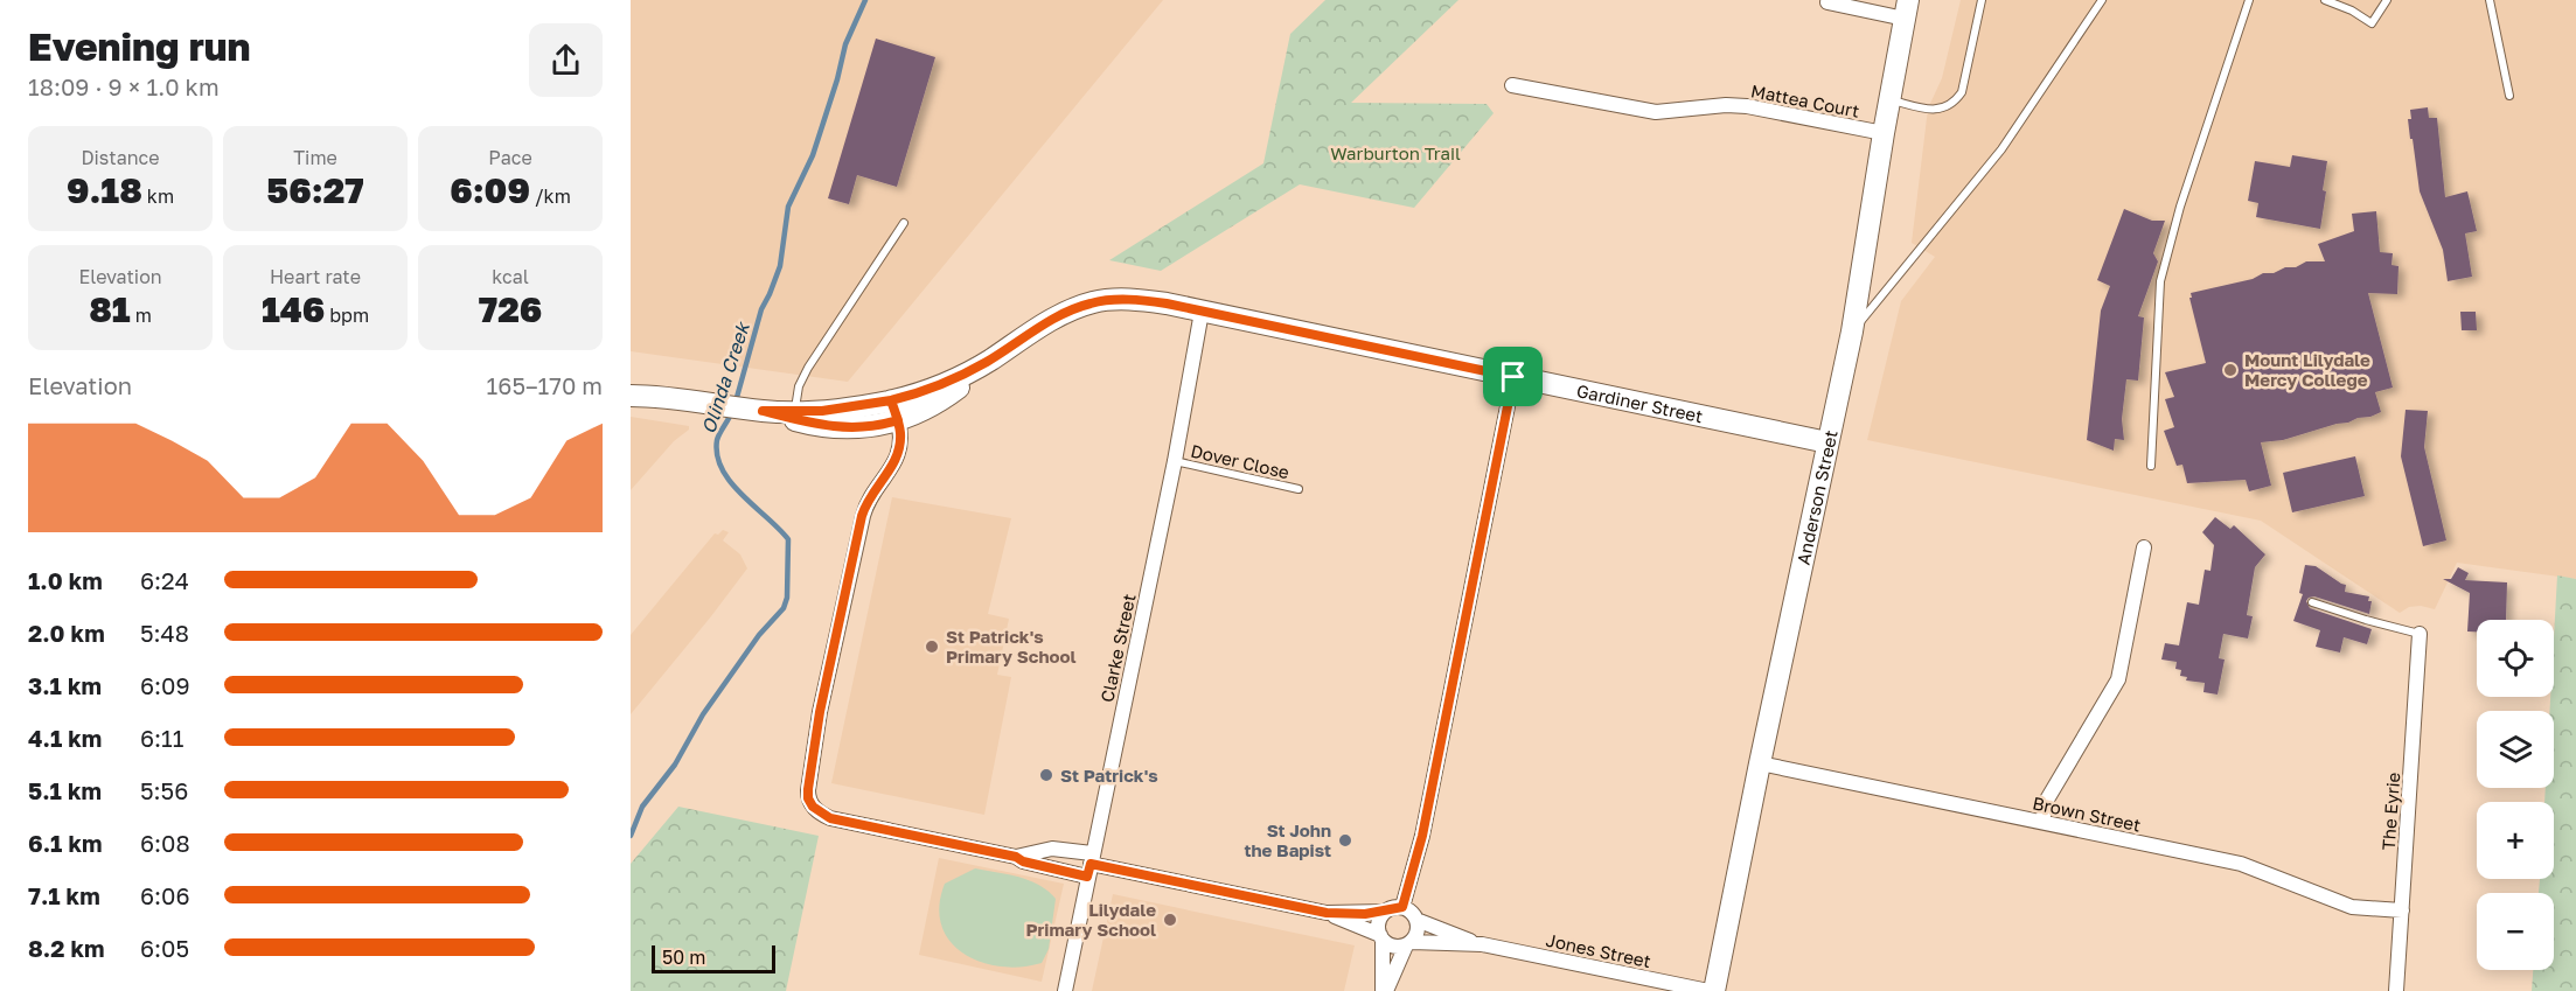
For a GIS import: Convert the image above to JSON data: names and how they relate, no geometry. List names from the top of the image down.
{
  "streets": {
    "main road": ["Gardiner Street", "Anderson Street"],
    "street": [
      "Mattea Court",
      "Clarke Street",
      "The Eyrie",
      "Brown Street",
      "Jones Street"
    ],
    "lane": ["Dover Close"]
  },
  "crossings": [
    ["Mattea Court", "Anderson Street"],
    ["Gardiner Street", "Anderson Street"],
    ["Gardiner Street", "Clarke Street"],
    ["Dover Close", "Clarke Street"],
    ["Anderson Street", "Brown Street"],
    ["The Eyrie", "Brown Street"]
  ],
  "water": ["Olinda Creek"],
  "parks": ["Warburton Trail"],
  "places": [
    "Mount Lilydale Mercy College",
    "St Patrick's Primary School",
    "St Patrick's",
    "St John the Bapist",
    "Lilydale Primary School"
  ],
  "scale_bar": "50 m",
  "page": {
    "heading": ["Evening run", "18:09 · 9 × 1.0 km"],
    "stats": [
      ["Distance", "9.18 km"],
      ["Time", "56:27"],
      ["Pace", "6:09 /km"],
      ["Elevation", "81 m"],
      ["Heart rate", "146 bpm"],
      ["kcal", "726"]
    ],
    "chart": ["Elevation", "165–170 m"],
    "list": [
      {
        "name": "1.0 km",
        "note": "6:24"
      },
      {
        "name": "2.0 km",
        "note": "5:48"
      },
      {
        "name": "3.1 km",
        "note": "6:09"
      },
      {
        "name": "4.1 km",
        "note": "6:11"
      },
      {
        "name": "5.1 km",
        "note": "5:56"
      },
      {
        "name": "6.1 km",
        "note": "6:08"
      },
      {
        "name": "7.1 km",
        "note": "6:06"
      },
      {
        "name": "8.2 km",
        "note": "6:05"
      }
    ],
    "map_buttons": ["+", "−"],
    "scale": "50 m"
  }
}
